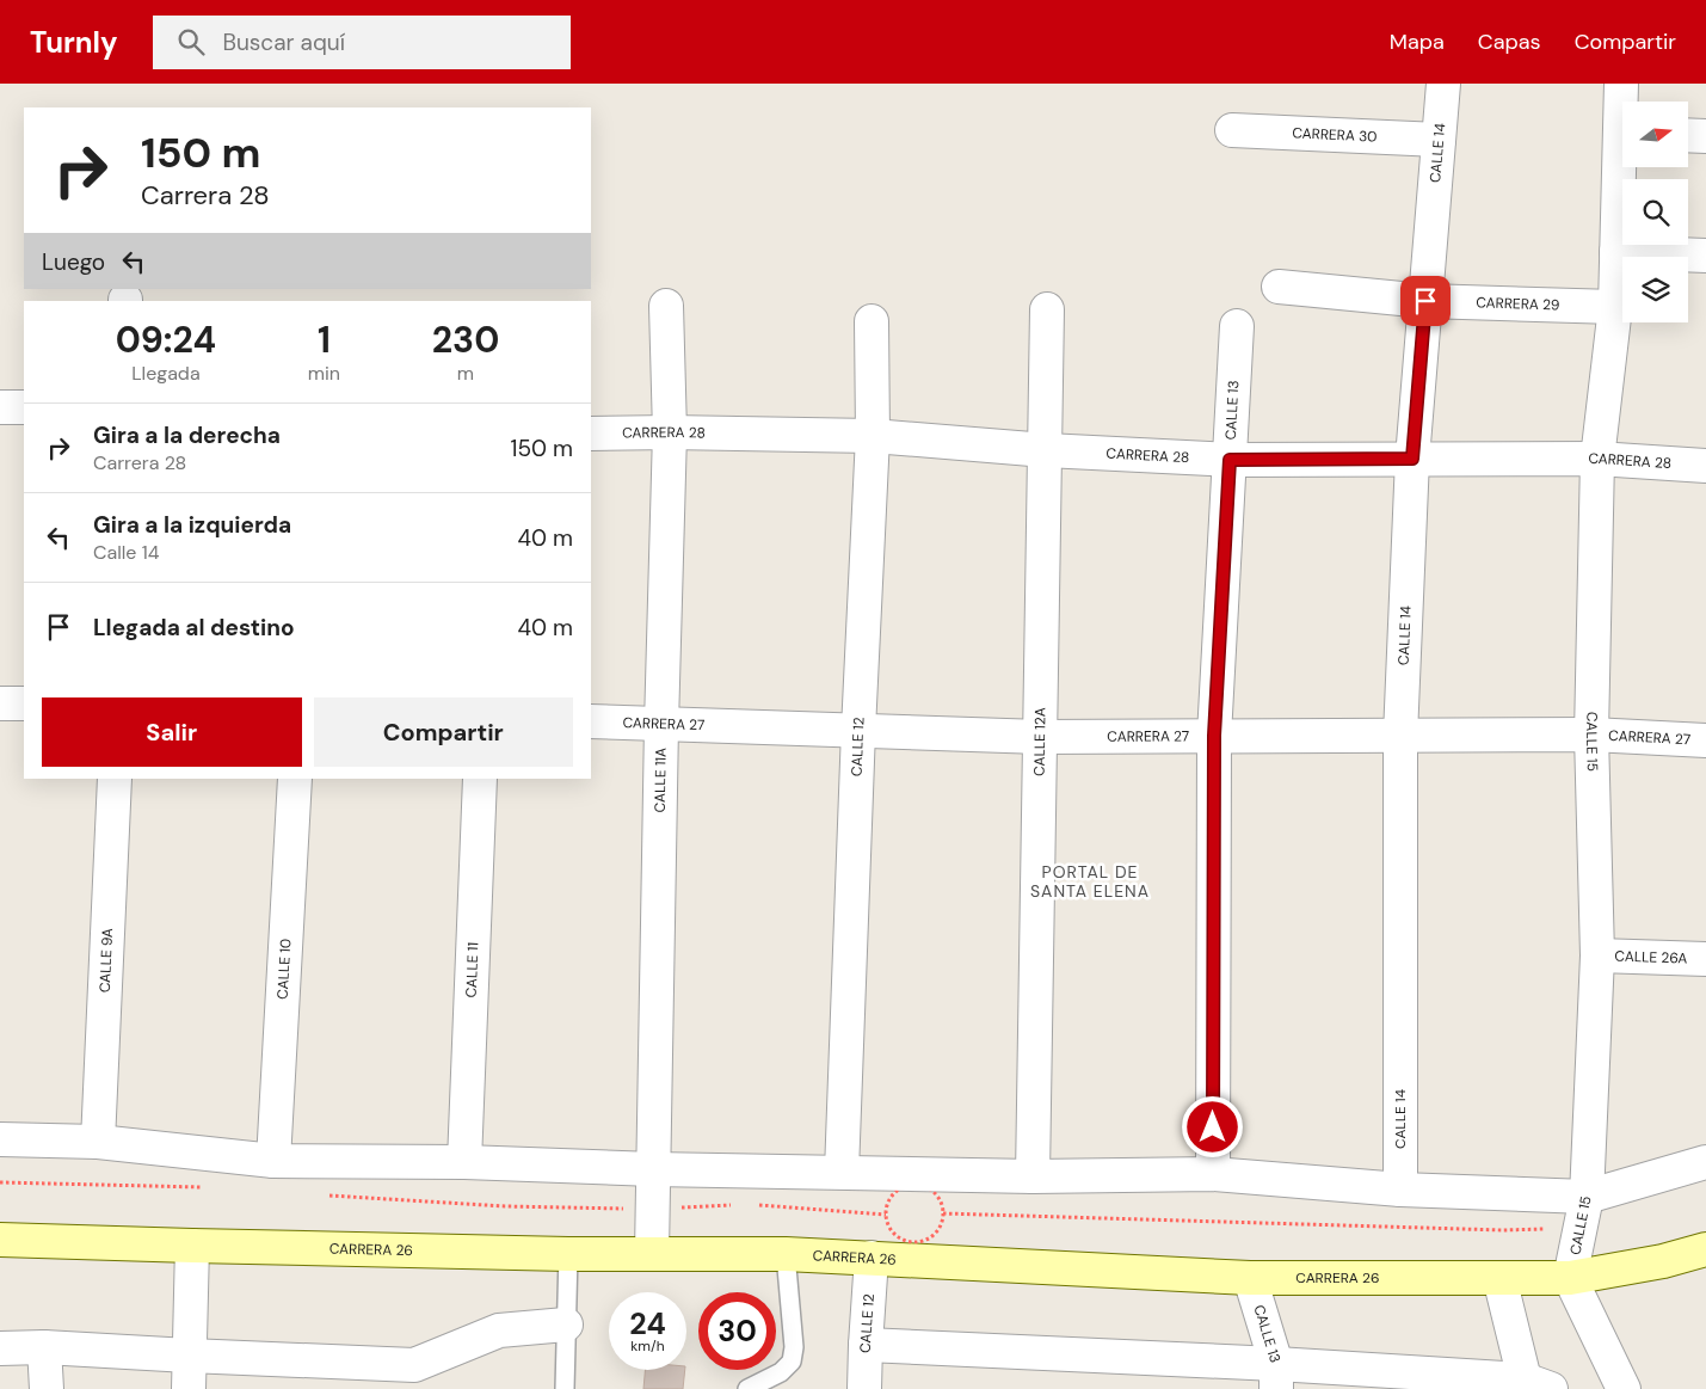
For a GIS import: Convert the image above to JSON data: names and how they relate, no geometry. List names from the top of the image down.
{
  "streets": {
    "main road": ["CARRERA 26"],
    "street": [
      "CARRERA 30",
      "CALLE 14",
      "CARRERA 29",
      "CALLE 13",
      "CARRERA 28",
      "CARRERA 27",
      "CALLE 12A",
      "CALLE 15",
      "CALLE 12",
      "CALLE 11A",
      "CALLE 26A",
      "CALLE 9A",
      "CALLE 10",
      "CALLE 11"
    ]
  },
  "crossings": [
    ["CARRERA 30", "CALLE 14"],
    ["CALLE 14", "CARRERA 29"],
    ["CALLE 14", "CARRERA 28"],
    ["CALLE 14", "CARRERA 27"],
    ["CARRERA 29", "CALLE 15"],
    ["CALLE 13", "CARRERA 28"],
    ["CALLE 13", "CARRERA 27"],
    ["CALLE 13", "CARRERA 26"],
    ["CARRERA 28", "CALLE 12A"],
    ["CARRERA 28", "CALLE 15"],
    ["CARRERA 28", "CALLE 12"],
    ["CARRERA 28", "CALLE 11A"],
    ["CARRERA 27", "CALLE 12A"],
    ["CARRERA 27", "CALLE 15"],
    ["CARRERA 27", "CALLE 12"],
    ["CARRERA 27", "CALLE 11A"],
    ["CALLE 15", "CALLE 26A"],
    ["CALLE 15", "CARRERA 26"],
    ["CALLE 12", "CARRERA 26"],
    ["CALLE 11A", "CARRERA 26"]
  ],
  "districts": ["PORTAL DE SANTA ELENA"],
  "north": "right",
  "page": {
    "header": "Turnly",
    "search": "Buscar aquí",
    "nav": ["Mapa", "Capas", "Compartir"],
    "turn": ["150 m", "Carrera 28"],
    "then": "Luego",
    "eta": [
      "09:24",
      "Llegada",
      "1",
      "min",
      "230",
      "m"
    ],
    "list": [
      {
        "name": "Gira a la derecha",
        "note": "Carrera 28",
        "value": "150 m"
      },
      {
        "name": "Gira a la izquierda",
        "note": "Calle 14",
        "value": "40 m"
      },
      {
        "name": "Llegada al destino",
        "value": "40 m"
      }
    ],
    "buttons": ["Salir", "Compartir"],
    "speed": "24 km/h",
    "limit": "30"
  }
}
